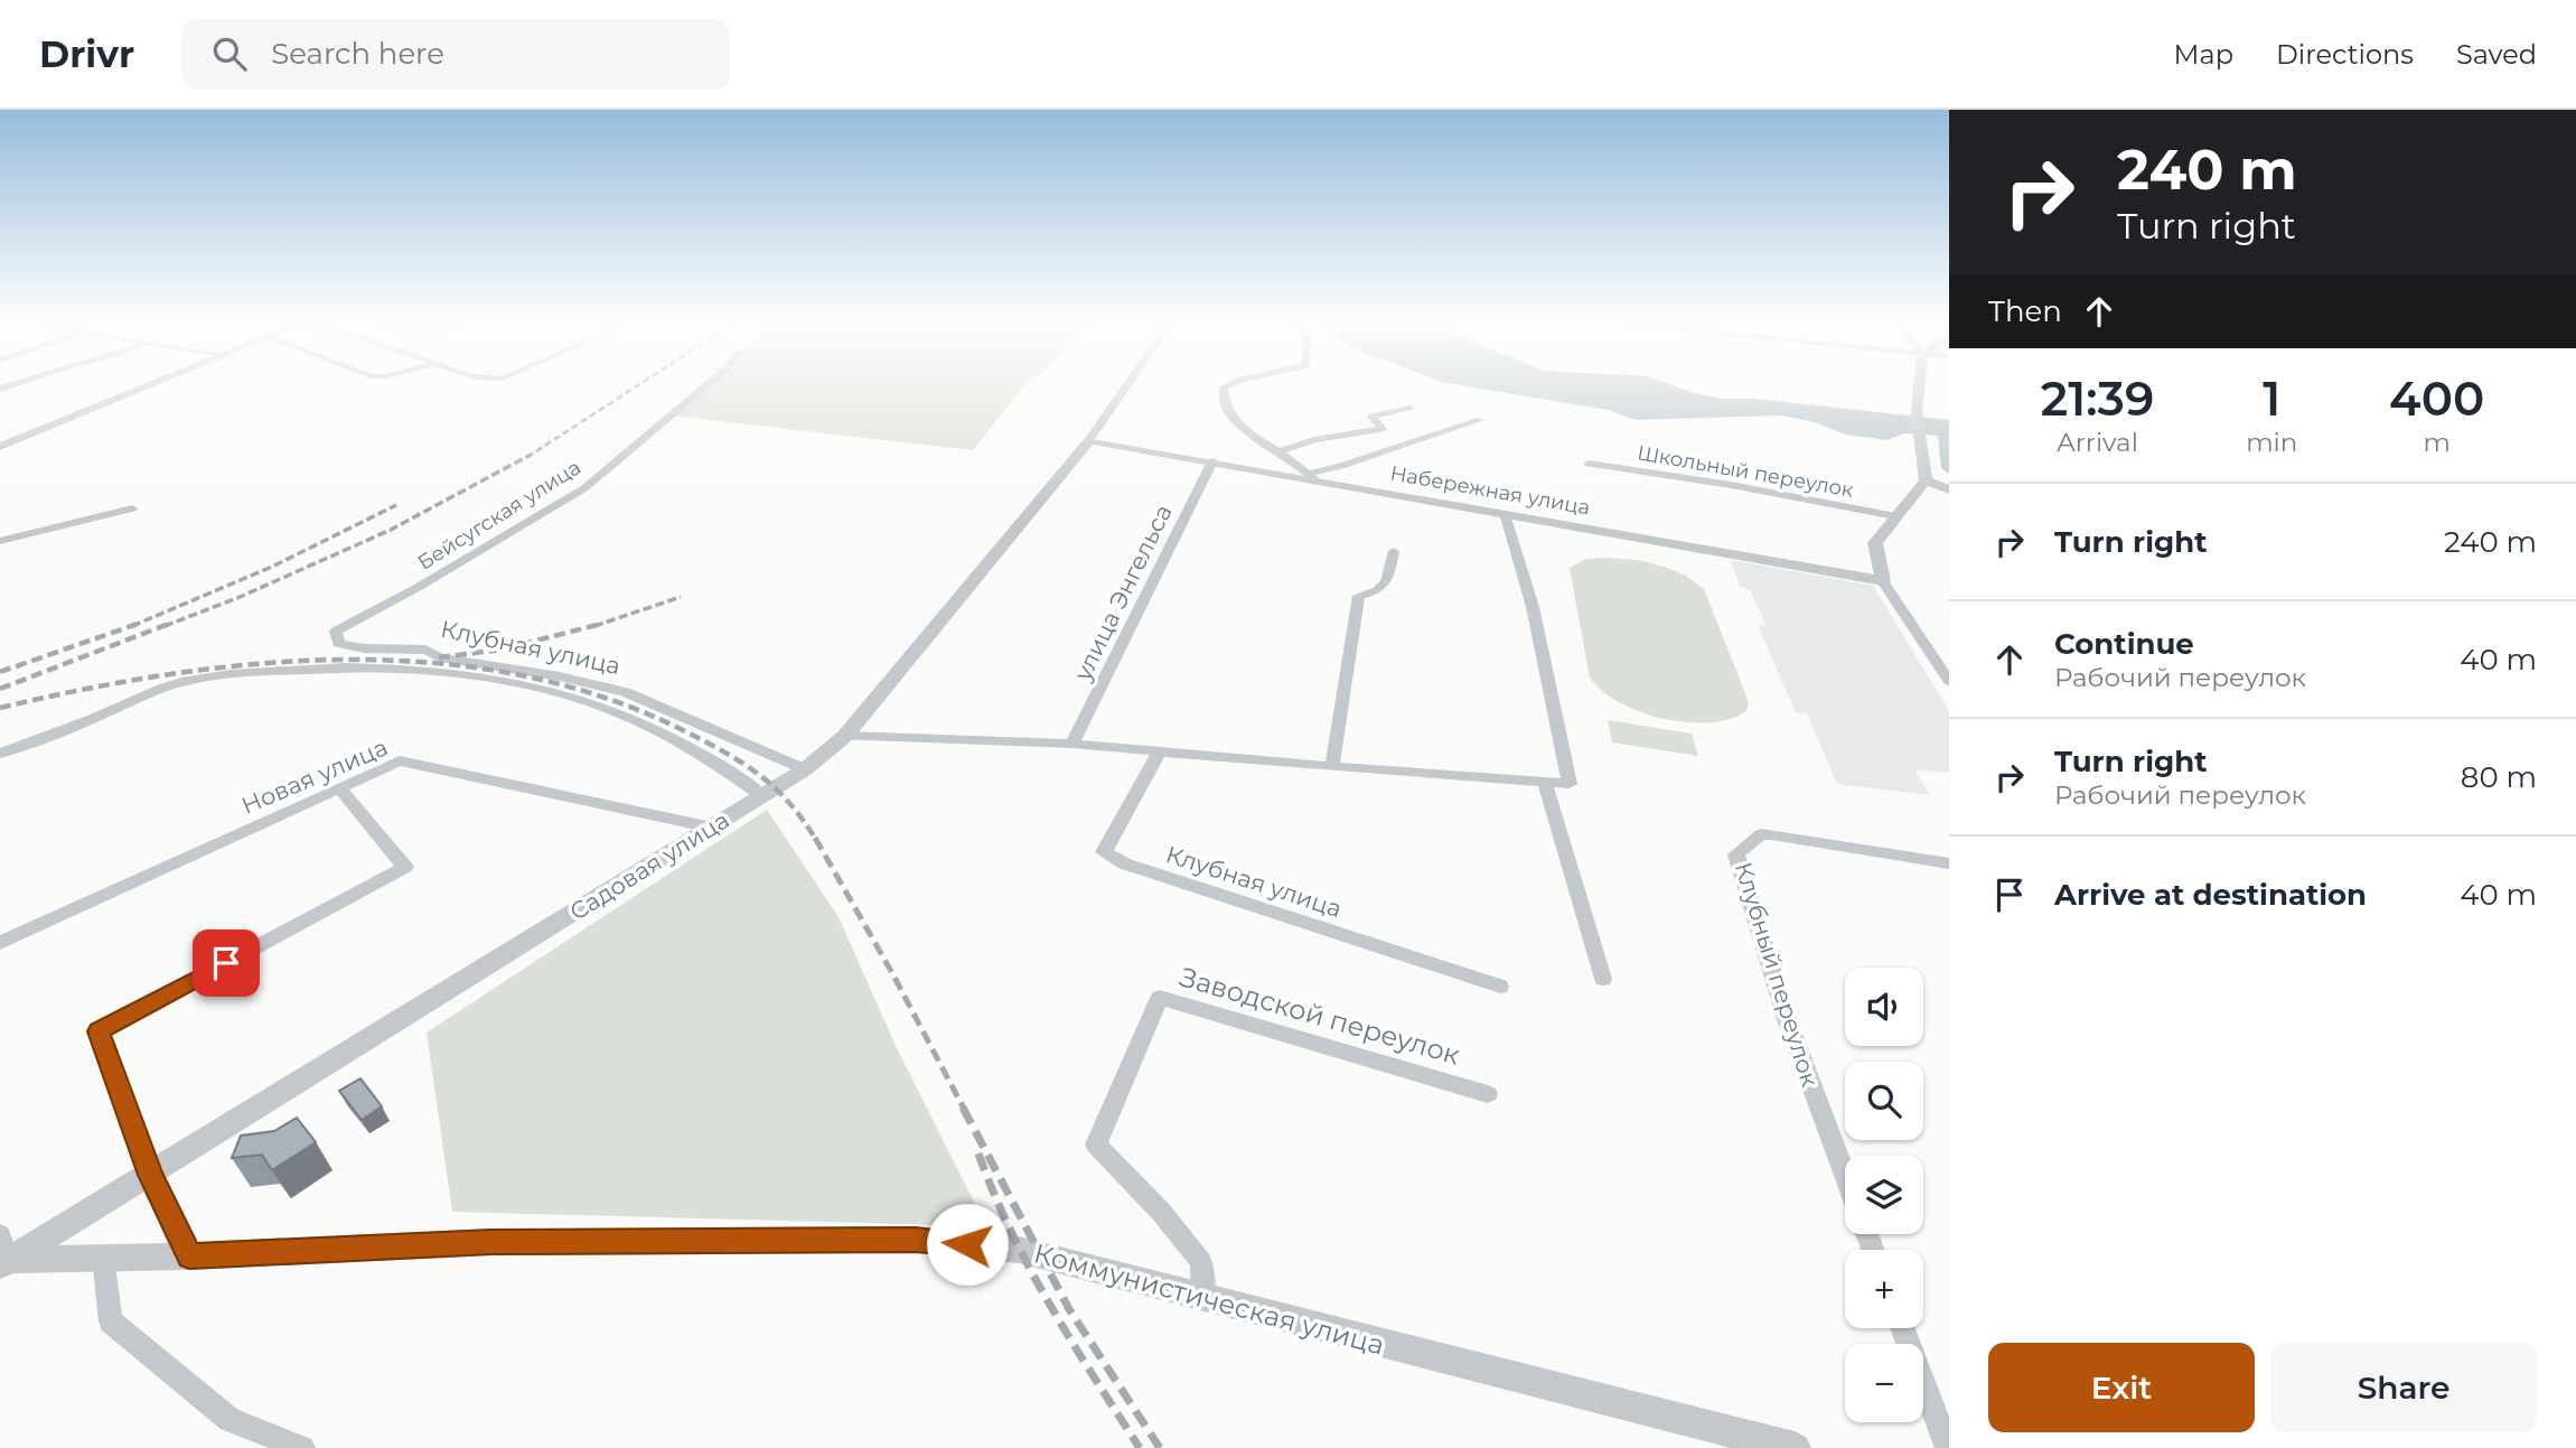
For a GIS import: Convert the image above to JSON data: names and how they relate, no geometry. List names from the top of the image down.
{
  "streets": {
    "street": [
      "Школьный переулок",
      "Набережная улица",
      "Бейсугская улица",
      "улица Энгельса",
      "Клубная улица",
      "Новая улица",
      "Садовая улица",
      "Клубный переулок",
      "Заводской переулок",
      "Коммунистическая улица"
    ]
  },
  "crossings": [
    ["Набережная улица", "улица Энгельса"],
    ["Набережная улица", "Садовая улица"],
    ["Бейсугская улица", "Клубная улица"],
    ["Клубная улица", "Садовая улица"],
    ["Новая улица", "Садовая улица"],
    ["Садовая улица", "Коммунистическая улица"],
    ["Заводской переулок", "Коммунистическая улица"]
  ],
  "page": {
    "header": "Drivr",
    "search": "Search here",
    "nav": ["Map", "Directions", "Saved"],
    "turn": ["240 m", "Turn right"],
    "then": "Then",
    "eta": [
      "21:39",
      "Arrival",
      "1",
      "min",
      "400",
      "m"
    ],
    "list": [
      {
        "name": "Turn right",
        "value": "240 m"
      },
      {
        "name": "Continue",
        "note": "Рабочий переулок",
        "value": "40 m"
      },
      {
        "name": "Turn right",
        "note": "Рабочий переулок",
        "value": "80 m"
      },
      {
        "name": "Arrive at destination",
        "value": "40 m"
      }
    ],
    "map_buttons": ["+", "−"],
    "buttons": ["Exit", "Share"]
  }
}
